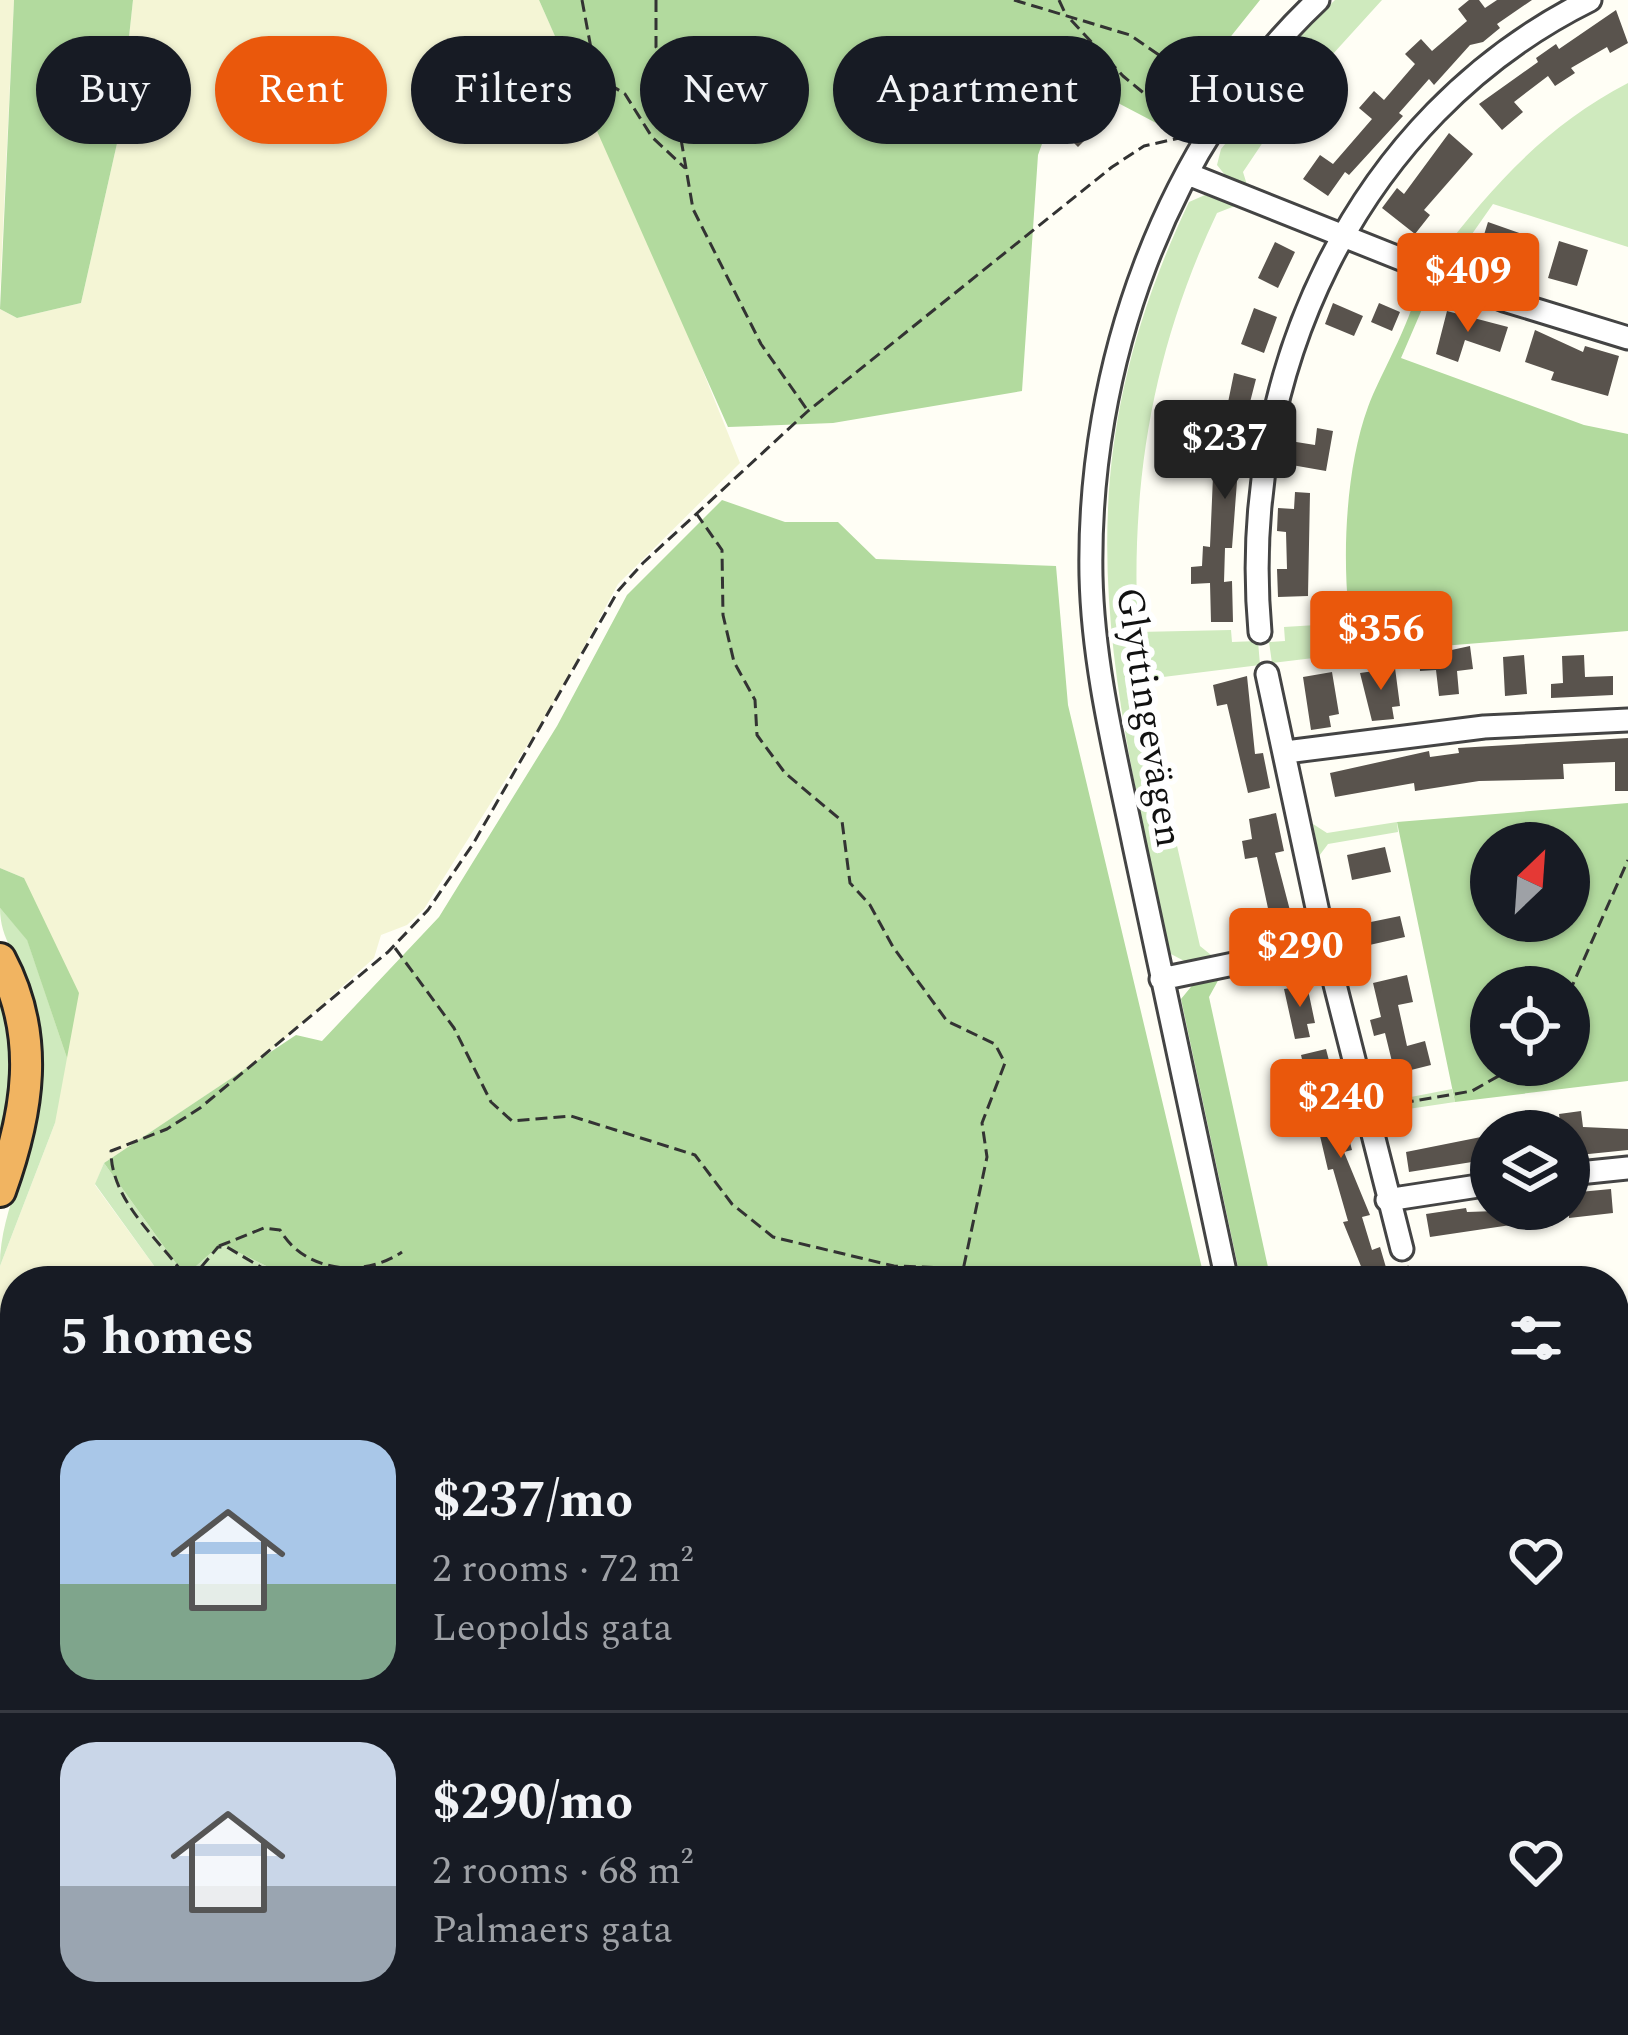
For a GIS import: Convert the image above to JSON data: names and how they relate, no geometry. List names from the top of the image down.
{
  "streets": {
    "street": ["Glyttingevägen"]
  },
  "north": "top right",
  "page": {
    "chip": [
      "Buy",
      "Rent",
      "Filters",
      "New",
      "Apartment",
      "House"
    ],
    "price": [
      "$409",
      "$237",
      "$356",
      "$290",
      "$240"
    ],
    "heading": "5 homes",
    "list": [
      {
        "name": "$237/mo",
        "note": "2 rooms · 72 m² · Leopolds gata"
      },
      {
        "name": "$290/mo",
        "note": "2 rooms · 68 m² · Palmaers gata"
      }
    ]
  }
}
